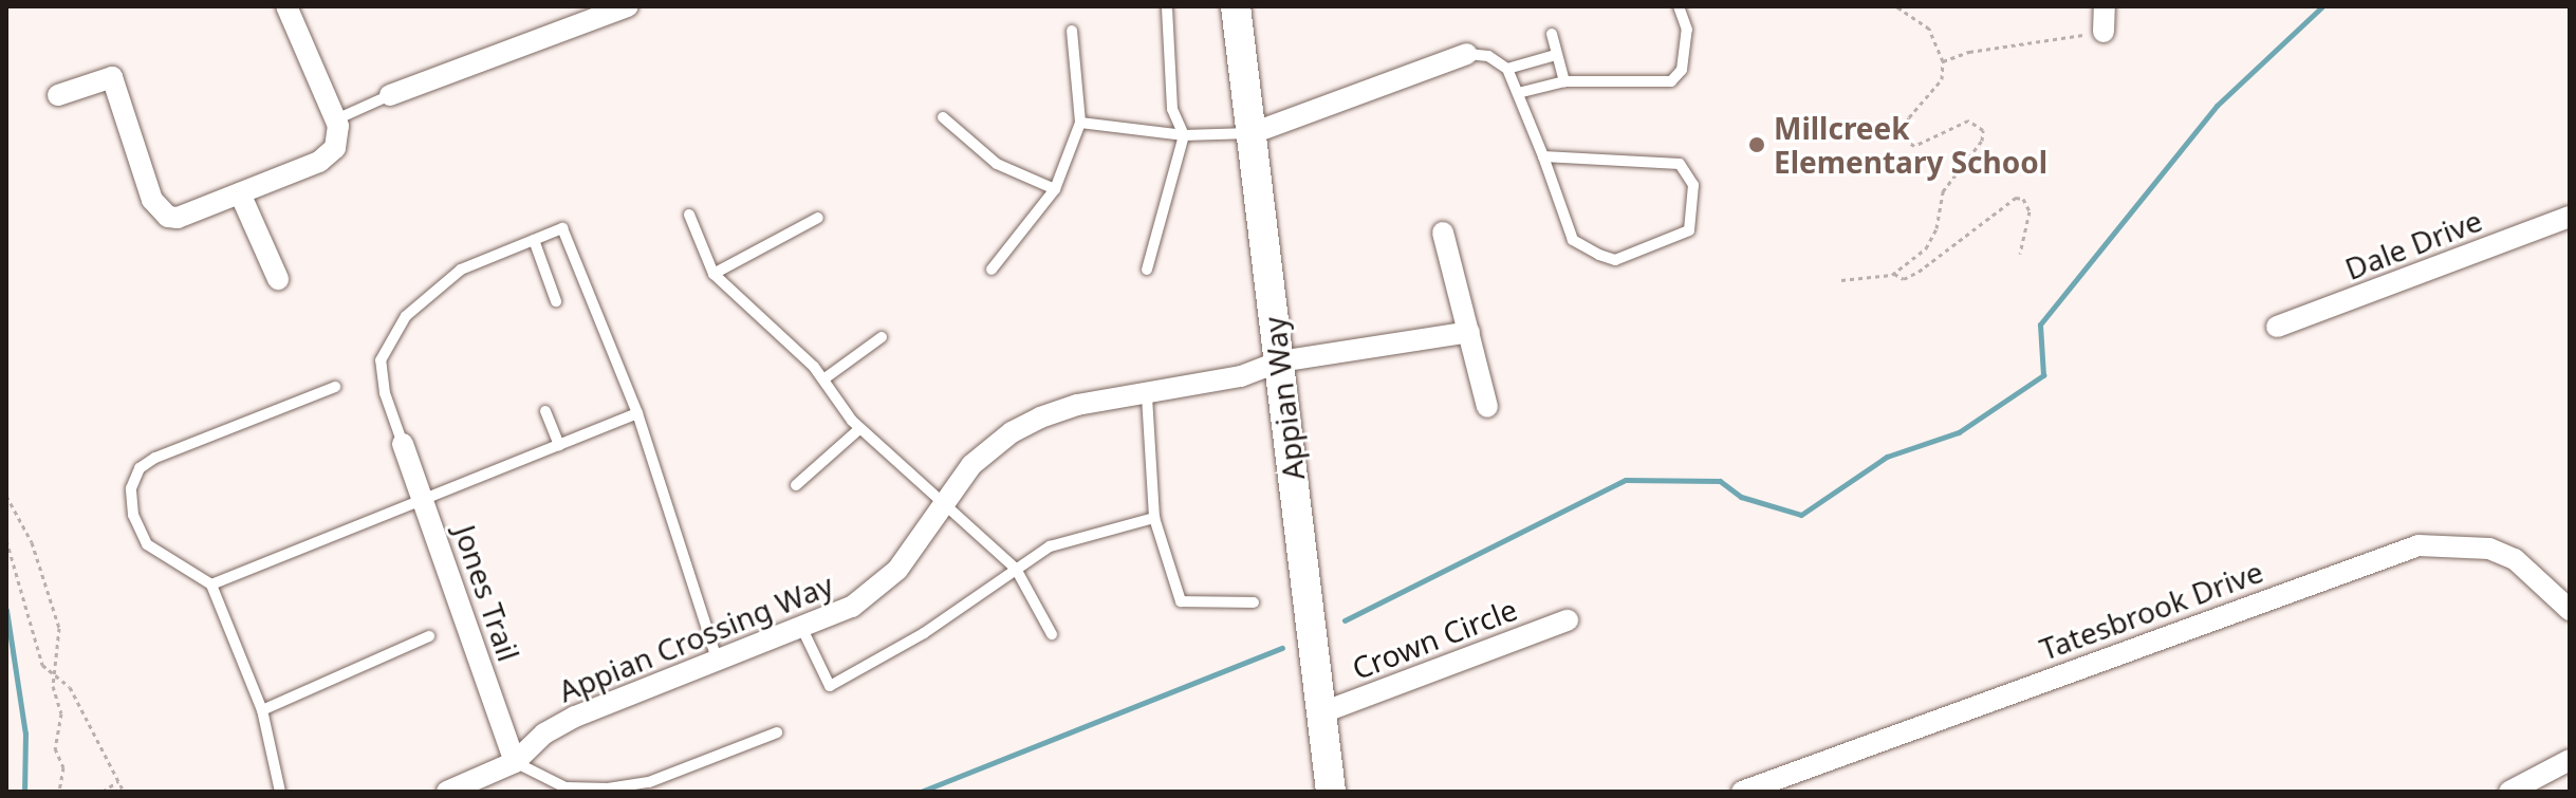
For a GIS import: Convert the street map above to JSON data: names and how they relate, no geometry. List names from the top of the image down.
{
  "streets": {
    "street": [
      "Dale Drive",
      "Appian Way",
      "Jones Trail",
      "Tatesbrook Drive",
      "Appian Crossing Way",
      "Crown Circle"
    ]
  },
  "crossings": [
    ["Appian Way", "Appian Crossing Way"],
    ["Appian Way", "Crown Circle"],
    ["Jones Trail", "Appian Crossing Way"]
  ],
  "places": ["Millcreek Elementary School"]
}
